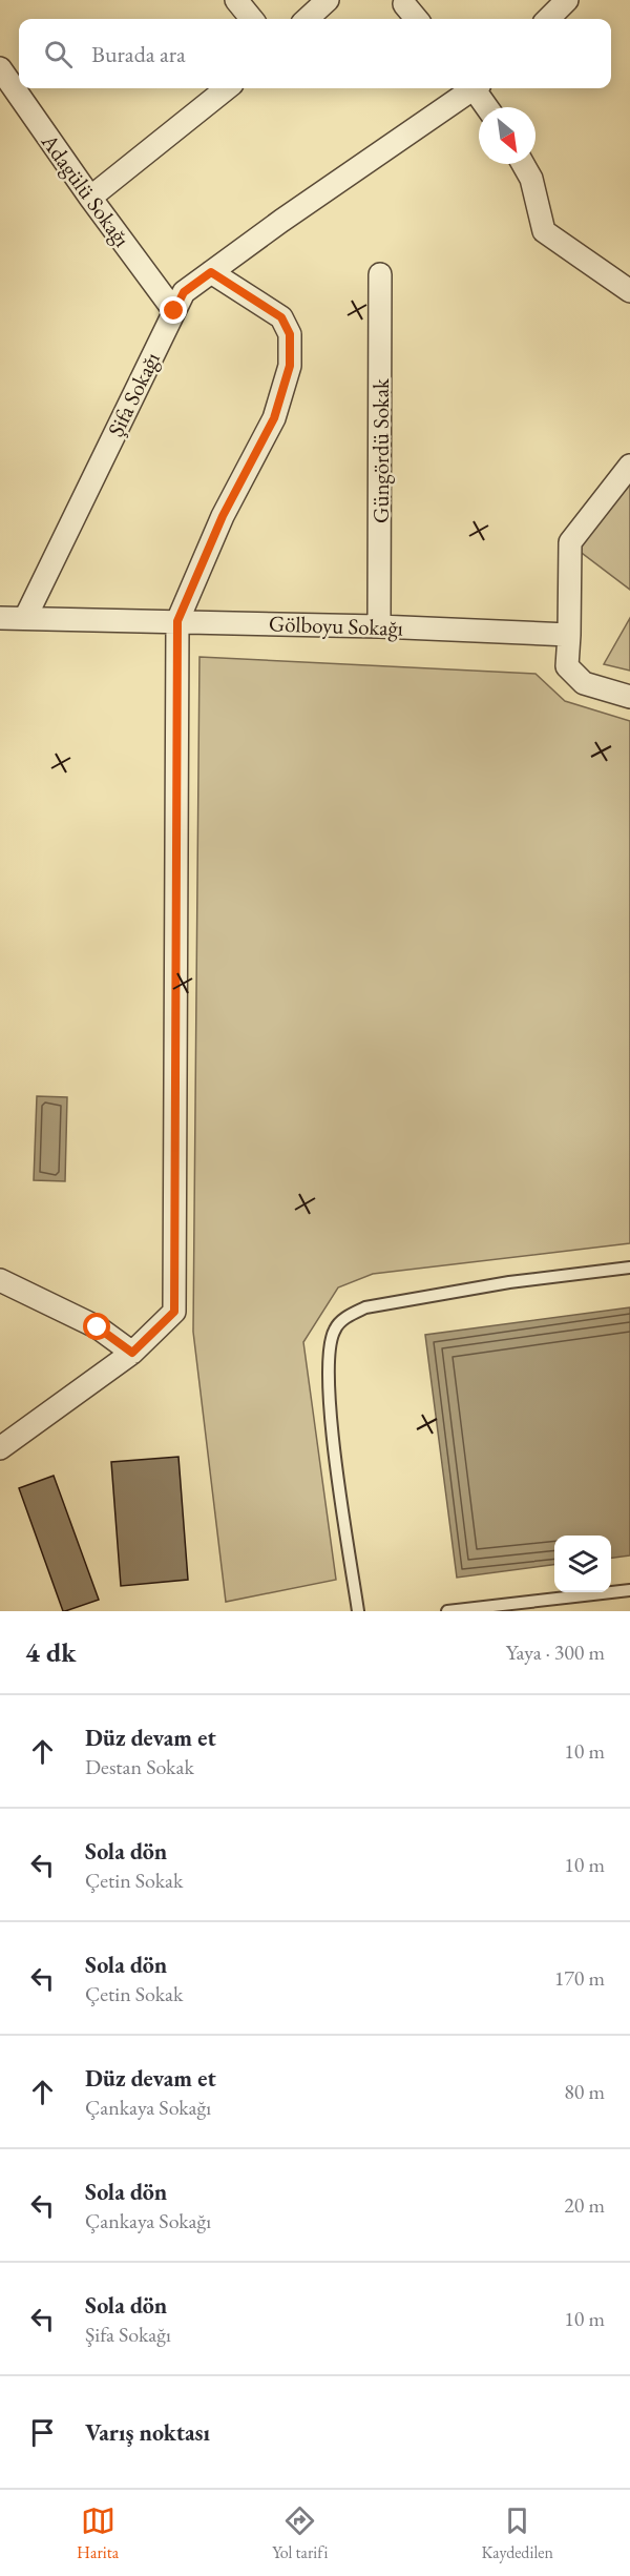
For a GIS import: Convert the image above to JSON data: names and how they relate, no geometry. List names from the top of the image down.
{
  "streets": {
    "street": [
      "Adagülü Sokağı",
      "Şifa Sokağı",
      "Güngördü Sokak",
      "Gölboyu Sokağı"
    ]
  },
  "crossings": [
    ["Adagülü Sokağı", "Şifa Sokağı"],
    ["Şifa Sokağı", "Gölboyu Sokağı"],
    ["Güngördü Sokak", "Gölboyu Sokağı"]
  ],
  "north": "bottom right",
  "page": {
    "search": "Burada ara",
    "heading": ["4 dk", "Yaya · 300 m"],
    "list": [
      ["Düz devam et", "Destan Sokak", "10 m"],
      ["Sola dön", "Çetin Sokak", "10 m"],
      ["Sola dön", "Çetin Sokak", "170 m"],
      ["Düz devam et", "Çankaya Sokağı", "80 m"],
      ["Sola dön", "Çankaya Sokağı", "20 m"],
      ["Sola dön", "Şifa Sokağı", "10 m"],
      "Varış noktası"
    ],
    "nav": ["Harita", "Yol tarifi", "Kaydedilen"]
  }
}
